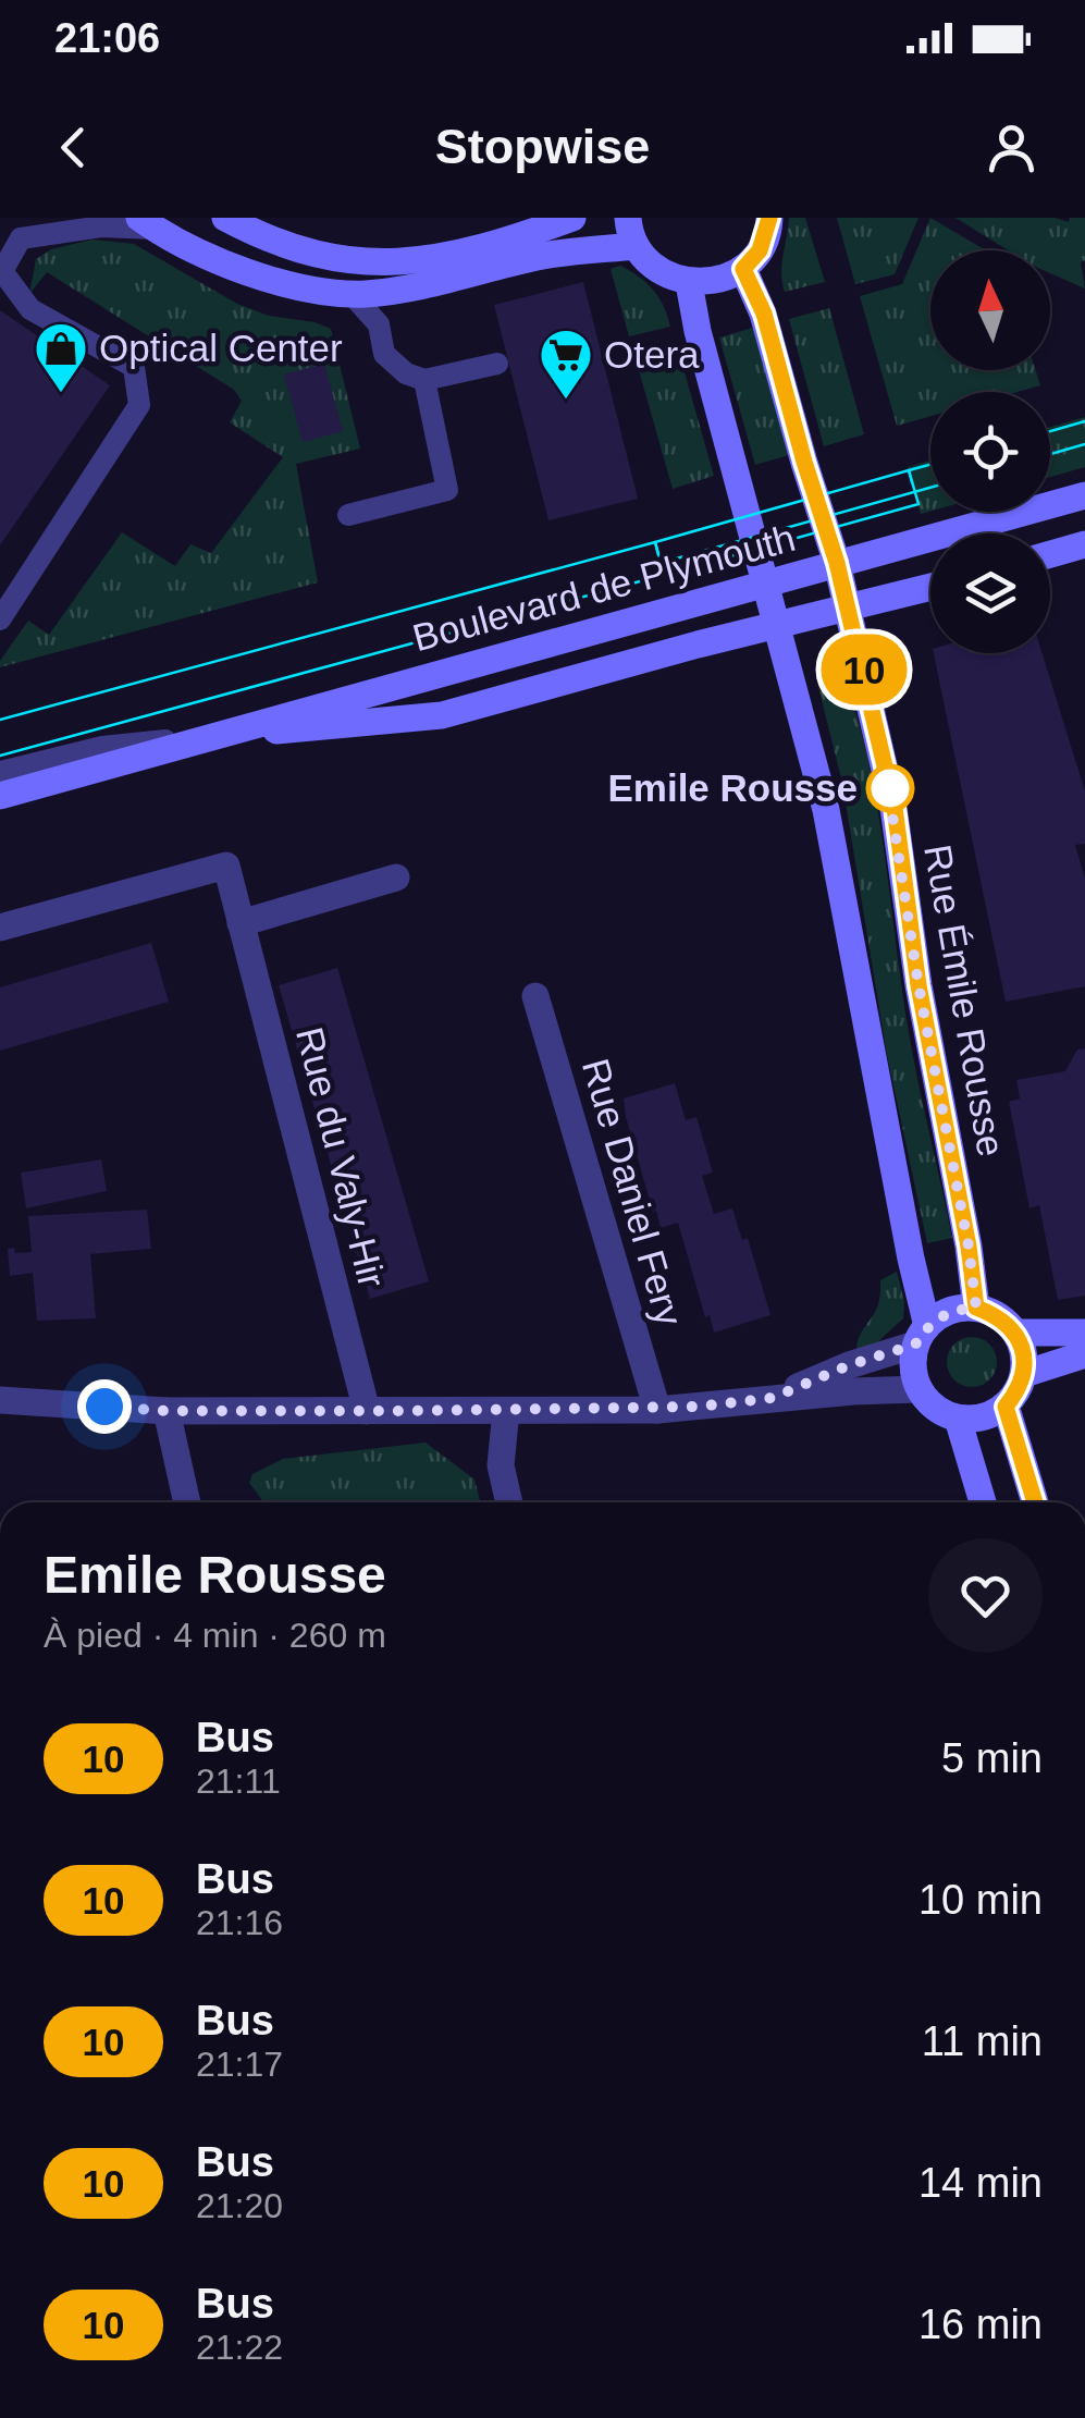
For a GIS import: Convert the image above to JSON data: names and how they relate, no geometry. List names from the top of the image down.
{
  "streets": {
    "main road": ["Boulevard de Plymouth", "Rue Émile Rousse"],
    "street": ["Rue du Valy-Hir", "Rue Daniel Fery"]
  },
  "crossings": [
    ["Boulevard de Plymouth", "Rue Émile Rousse"]
  ],
  "places": {
    "shop": ["Optical Center"],
    "supermarket": ["Otera"],
    "other": ["Emile Rousse"]
  },
  "lines": ["bus line 10"],
  "north": "top",
  "page": {
    "status": "21:06",
    "header": "Stopwise",
    "on_map": "10",
    "heading": ["Emile Rousse", "À pied · 4 min · 260 m"],
    "list": [
      {
        "mark": "10",
        "name": "Bus",
        "note": "21:11",
        "value": "5 min"
      },
      {
        "mark": "10",
        "name": "Bus",
        "note": "21:16",
        "value": "10 min"
      },
      {
        "mark": "10",
        "name": "Bus",
        "note": "21:17",
        "value": "11 min"
      },
      {
        "mark": "10",
        "name": "Bus",
        "note": "21:20",
        "value": "14 min"
      },
      {
        "mark": "10",
        "name": "Bus",
        "note": "21:22",
        "value": "16 min"
      }
    ]
  }
}
